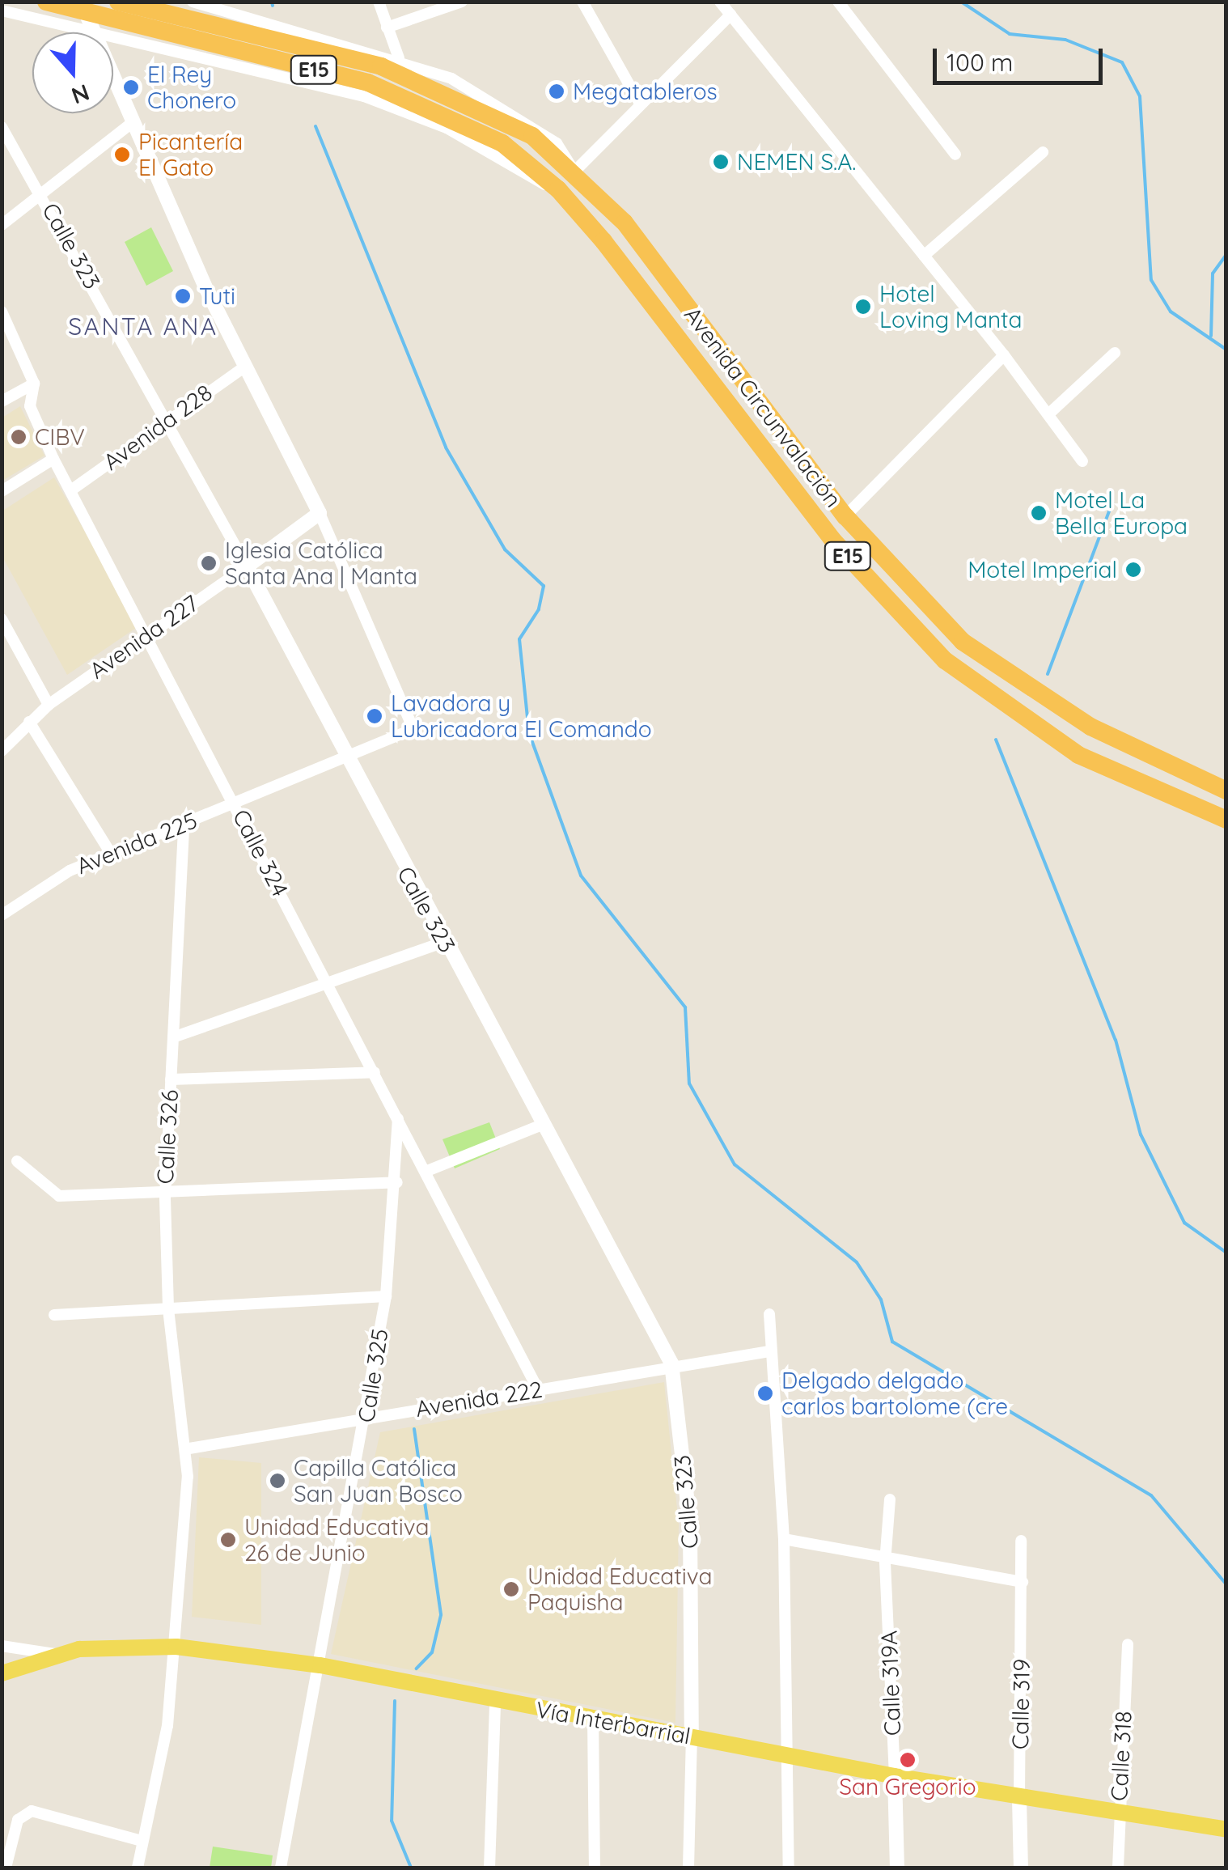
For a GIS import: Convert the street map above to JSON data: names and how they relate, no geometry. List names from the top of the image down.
{
  "streets": {
    "highway": ["E15", "Avenida Circunvalación"],
    "main road": ["Vía Interbarrial"],
    "street": [
      "Calle 323",
      "Avenida 228",
      "Avenida 227",
      "Avenida 225",
      "Calle 324",
      "Calle 326",
      "Calle 325",
      "Avenida 222",
      "Calle 319A",
      "Calle 319",
      "Calle 318"
    ]
  },
  "crossings": [
    ["Calle 323", "Avenida 228"],
    ["Calle 323", "Avenida 227"],
    ["Calle 323", "Avenida 225"],
    ["Calle 323", "Avenida 222"],
    ["Calle 323", "Vía Interbarrial"],
    ["Avenida 228", "Calle 324"],
    ["Avenida 227", "Avenida 225"],
    ["Avenida 227", "Calle 324"],
    ["Avenida 225", "Calle 324"],
    ["Avenida 225", "Calle 326"],
    ["Calle 324", "Calle 325"],
    ["Calle 324", "Avenida 222"],
    ["Calle 326", "Avenida 222"],
    ["Calle 325", "Avenida 222"],
    ["Calle 325", "Vía Interbarrial"],
    ["Calle 319A", "Vía Interbarrial"],
    ["Calle 319", "Vía Interbarrial"],
    ["Vía Interbarrial", "Calle 318"]
  ],
  "districts": ["SANTA ANA"],
  "places": [
    "El Rey Chonero",
    "Megatableros",
    "Picantería El Gato",
    "NEMEN S.A.",
    "Tuti",
    "Hotel Loving Manta",
    "CIBV",
    "Motel La Bella Europa",
    "Iglesia Católica Santa Ana | Manta",
    "Motel Imperial",
    "Lavadora y Lubricadora El Comando",
    "Delgado delgado carlos bartolome (cre",
    "Capilla Católica San Juan Bosco",
    "Unidad Educativa 26 de Junio",
    "Unidad Educativa Paquisha",
    "San Gregorio"
  ],
  "scale_bar": "100 m",
  "north": "bottom"
}
